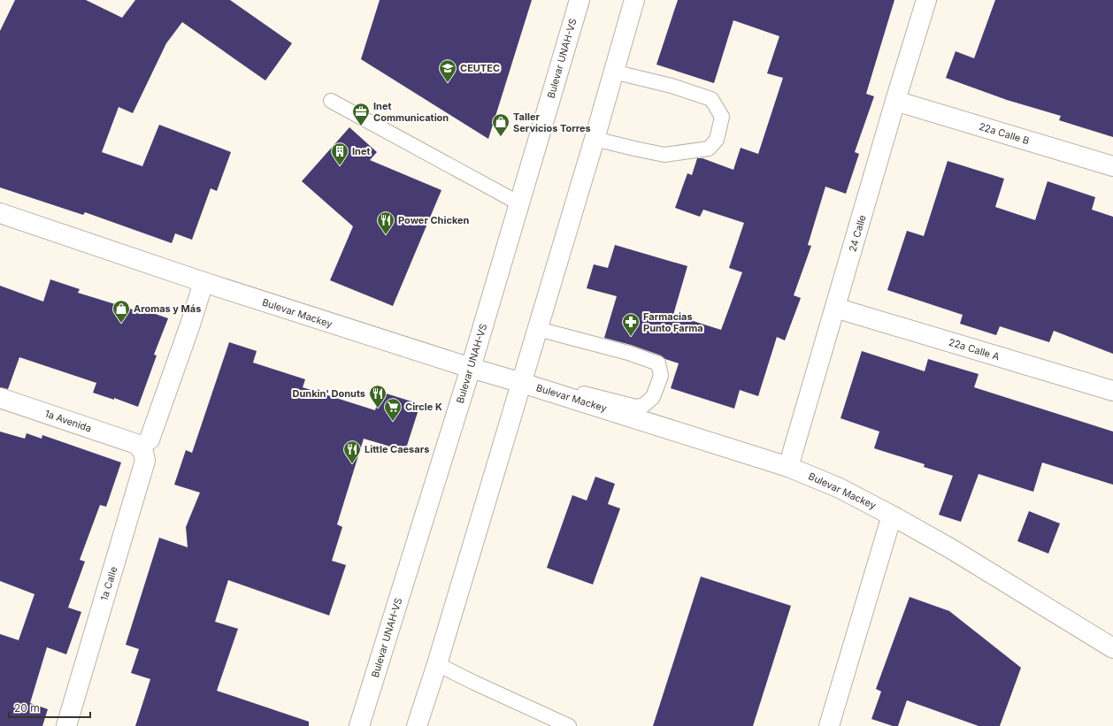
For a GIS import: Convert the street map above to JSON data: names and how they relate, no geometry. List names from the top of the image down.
{
  "streets": {
    "main road": [
      "Bulevar UNAH-VS",
      "22a Calle B",
      "24 Calle",
      "Bulevar Mackey",
      "22a Calle A",
      "1a Avenida",
      "1a Calle"
    ]
  },
  "crossings": [
    ["Bulevar UNAH-VS", "Bulevar Mackey"],
    ["22a Calle B", "24 Calle"],
    ["24 Calle", "Bulevar Mackey"],
    ["24 Calle", "22a Calle A"],
    ["1a Avenida", "1a Calle"]
  ],
  "places": {
    "school or university": ["CEUTEC"],
    "office": ["Inet Communication"],
    "shop": ["Taller Servicios Torres", "Aromas y Más"],
    "building": ["Inet"],
    "restaurant": ["Power Chicken", "Dunkin' Donuts", "Little Caesars"],
    "pharmacy": ["Farmacias Punto Farma"],
    "supermarket": ["Circle K"]
  },
  "scale_bar": "20 m"
}
